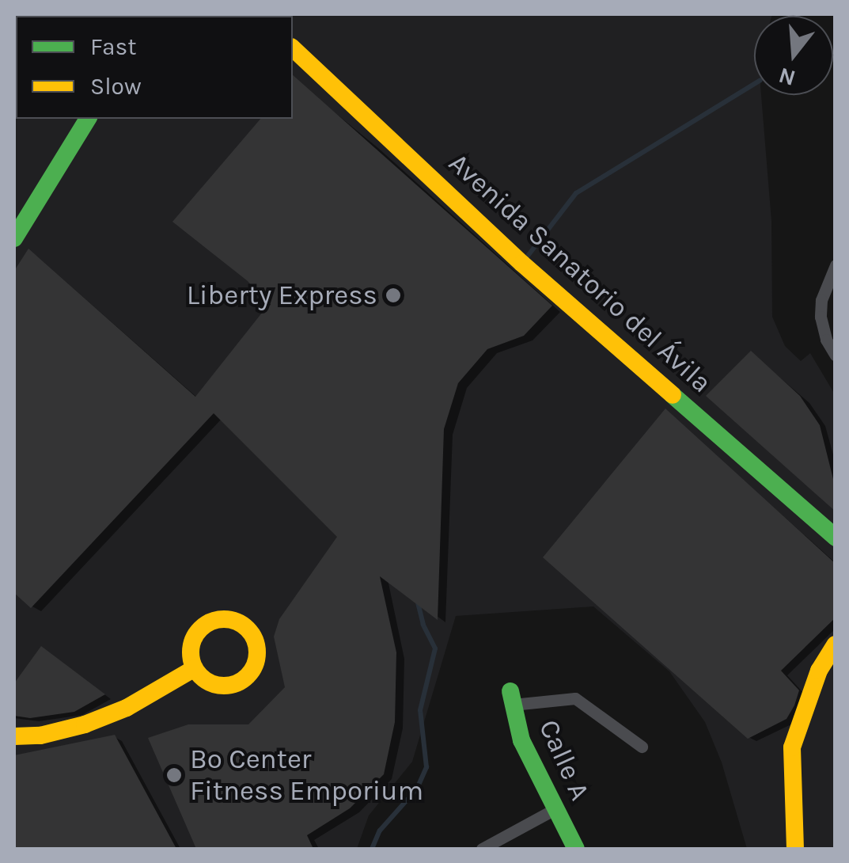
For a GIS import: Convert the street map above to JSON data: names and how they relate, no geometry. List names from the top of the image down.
{
  "streets": {
    "street": ["Avenida Sanatorio del Ávila", "Calle A"]
  },
  "places": ["Liberty Express", "Bo Center Fitness Emporium"],
  "legend": ["Fast", "Slow"],
  "north": "bottom"
}
